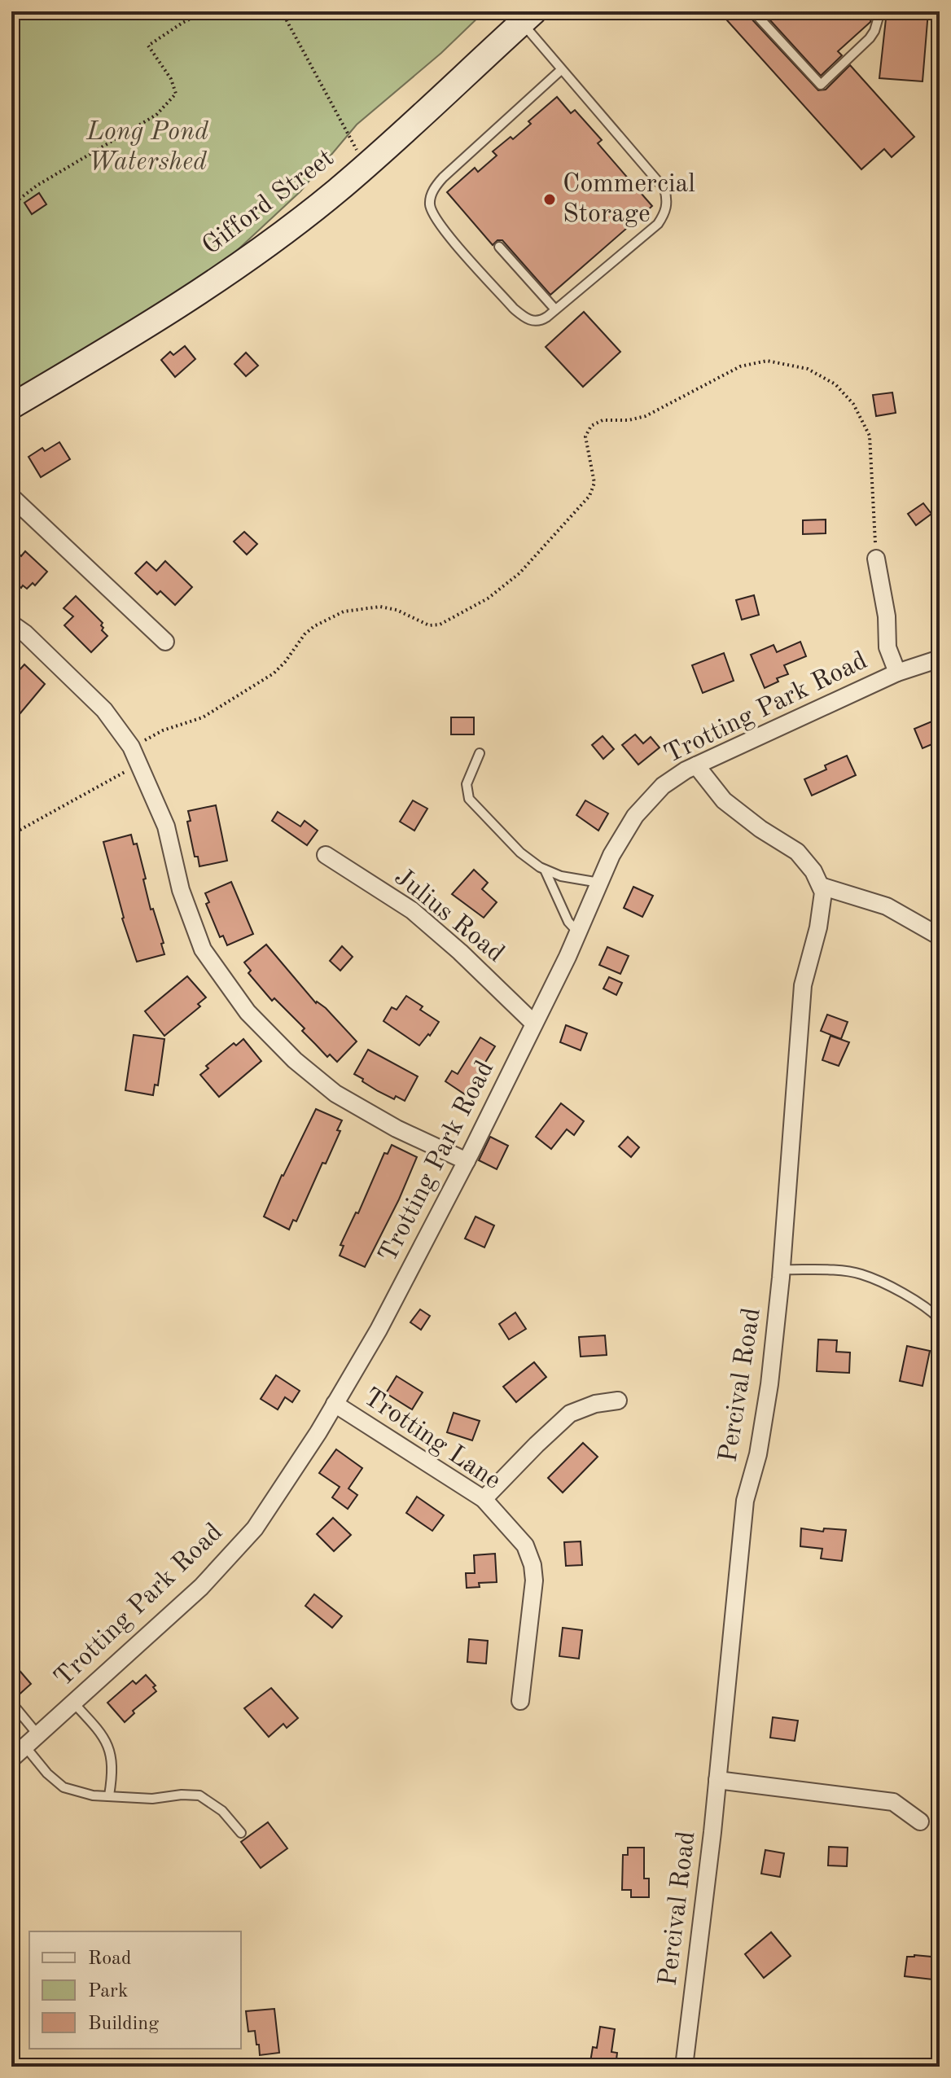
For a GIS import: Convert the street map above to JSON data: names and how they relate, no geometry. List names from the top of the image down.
{
  "streets": {
    "main road": ["Gifford Street"],
    "street": [
      "Trotting Park Road",
      "Julius Road",
      "Percival Road",
      "Trotting Lane"
    ]
  },
  "crossings": [
    ["Trotting Park Road", "Julius Road"],
    ["Trotting Park Road", "Trotting Lane"]
  ],
  "parks": ["Long Pond Watershed"],
  "places": ["Commercial Storage"],
  "legend": ["Road", "Park", "Building"]
}
